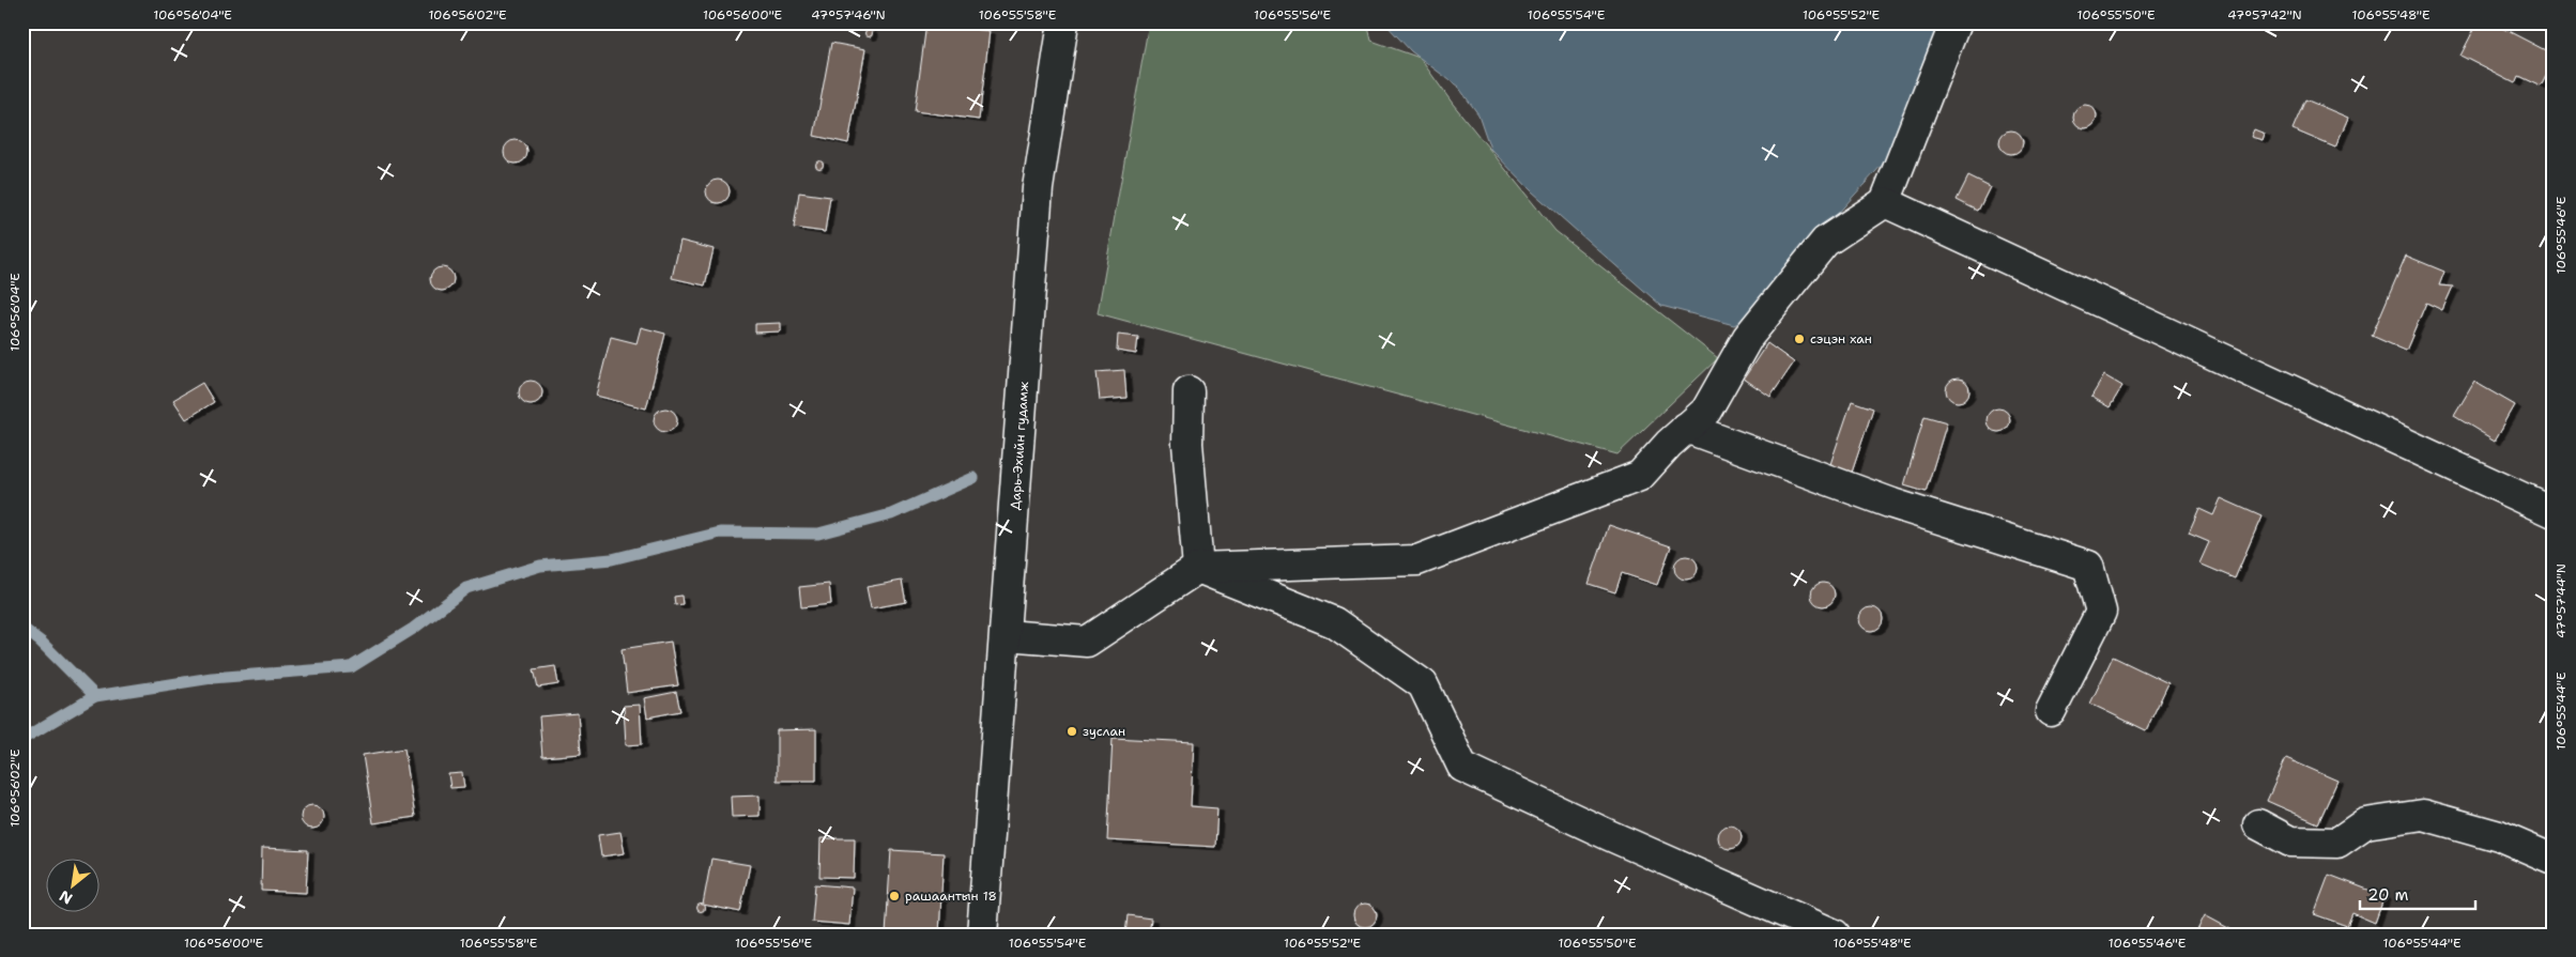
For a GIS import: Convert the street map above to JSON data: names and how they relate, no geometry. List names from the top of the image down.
{
  "streets": {
    "street": ["Дарь-Эхийн гудамж"]
  },
  "places": ["сэцэн хан", "зуслан", "рашаантын 18"],
  "scale_bar": "20 m",
  "north": "bottom left",
  "coordinates": [
    "106°56'04\"E",
    "106°56'02\"E",
    "106°56'00\"E",
    "47°57'46\"N",
    "106°55'58\"E",
    "106°55'56\"E",
    "106°55'54\"E",
    "106°55'52\"E",
    "106°55'50\"E",
    "47°57'42\"N",
    "106°55'48\"E",
    "106°55'46\"E",
    "47°57'44\"N",
    "106°55'44\"E"
  ]
}
